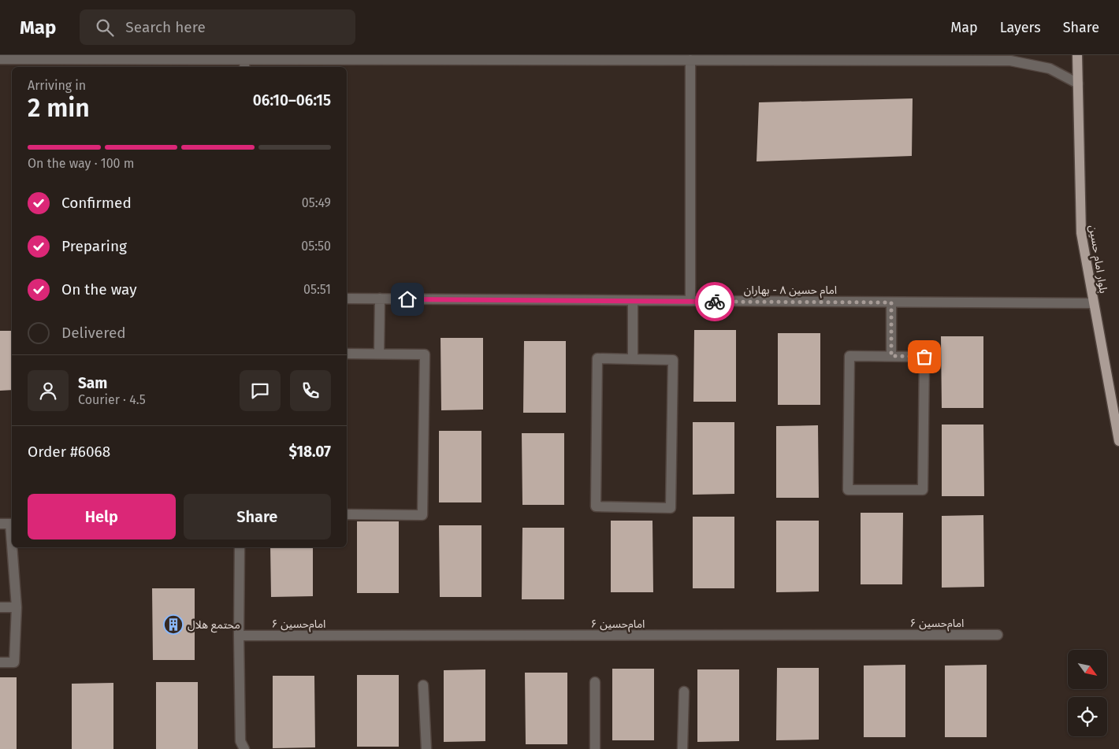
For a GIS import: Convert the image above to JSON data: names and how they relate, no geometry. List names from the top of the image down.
{
  "streets": {
    "main road": ["بلوار امام حسین"],
    "street": ["امام حسین ۸ - بهاران", "امام‌حسین ۶"]
  },
  "crossings": [
    ["بلوار امام حسین", "امام حسین ۸ - بهاران"]
  ],
  "places": {
    "building": ["محتمع هلال"]
  },
  "north": "bottom right",
  "page": {
    "header": "Map",
    "search": "Search here",
    "nav": ["Map", "Layers", "Share"],
    "heading": ["2 min", "Arriving in", "06:10–06:15"],
    "panel": [
      "Sam",
      "Courier · 4.5",
      "Order #6068",
      "$18.07"
    ],
    "bar": "On the way · 100 m",
    "list": [
      ["Confirmed", "05:49"],
      ["Preparing", "05:50"],
      ["On the way", "05:51"],
      "Delivered"
    ],
    "buttons": ["Help", "Share"]
  }
}
